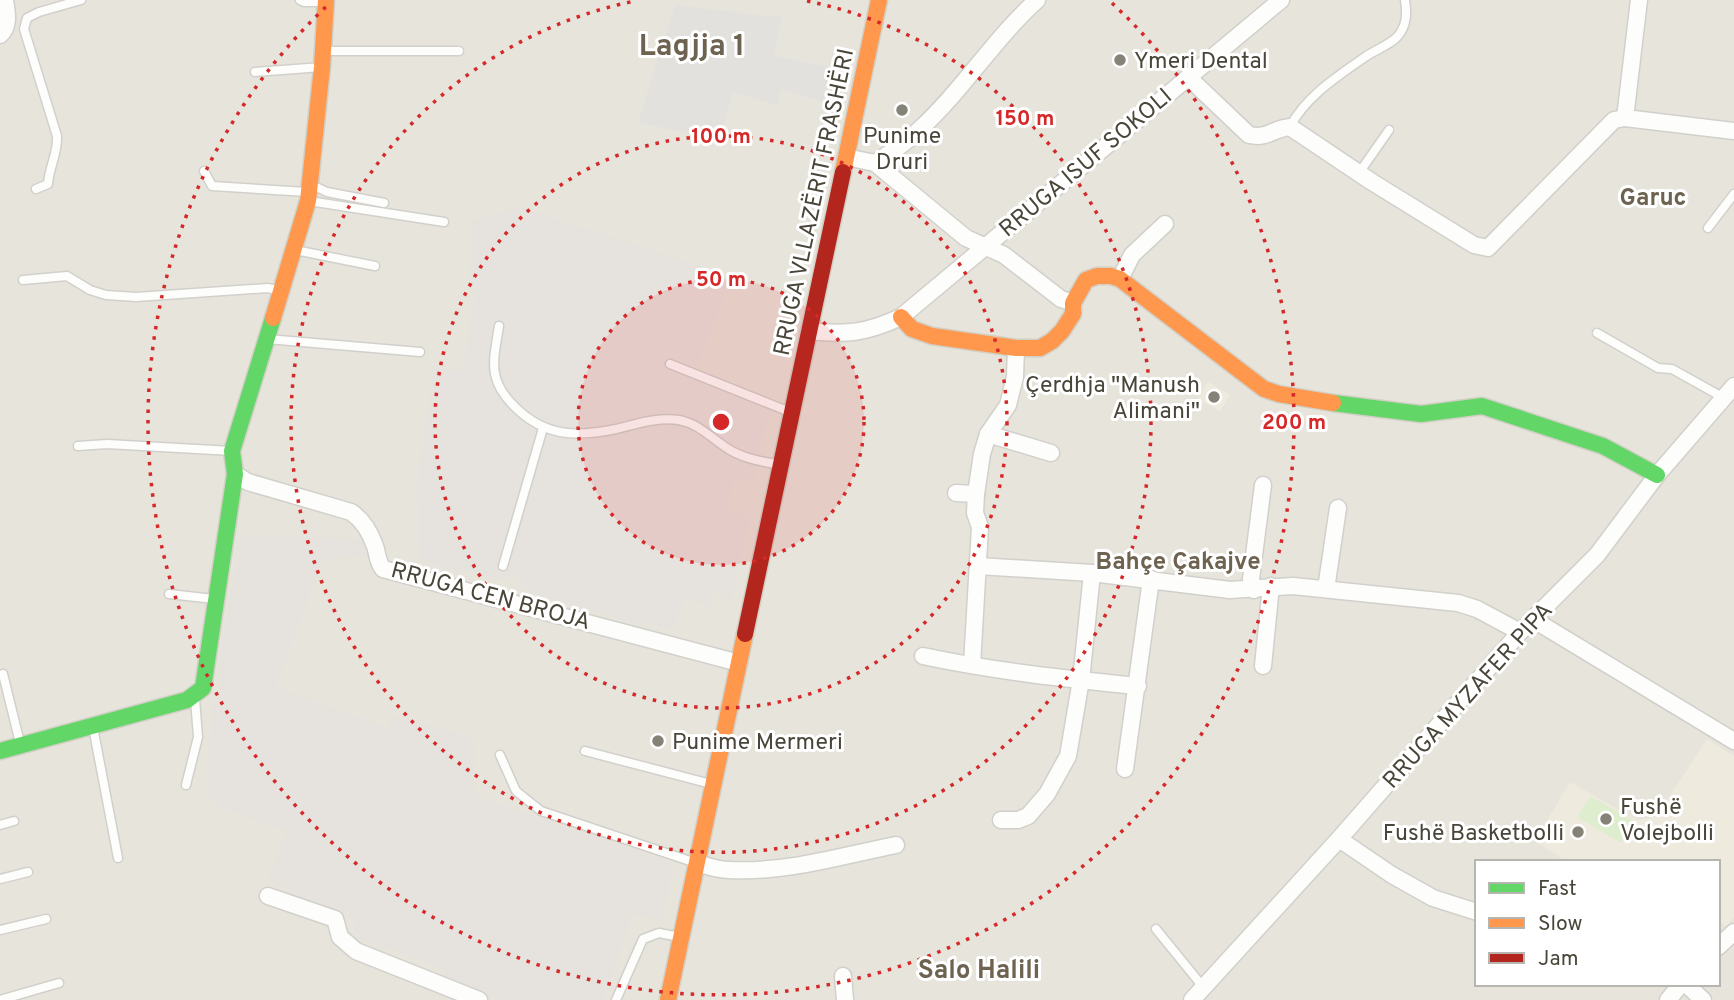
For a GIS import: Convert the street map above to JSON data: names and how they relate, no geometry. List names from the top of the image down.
{
  "streets": {
    "street": [
      "RRUGA ISUF SOKOLI",
      "RRUGA VLLAZËRIT FRASHËRI",
      "RRUGA CEN BROJA",
      "RRUGA MYZAFER PIPA"
    ]
  },
  "crossings": [
    ["RRUGA ISUF SOKOLI", "RRUGA VLLAZËRIT FRASHËRI"],
    ["RRUGA VLLAZËRIT FRASHËRI", "RRUGA CEN BROJA"]
  ],
  "districts": [
    "Lagjja 1",
    "Garuc",
    "Bahçe Çakajve",
    "Salo Halili"
  ],
  "places": [
    "Ymeri Dental",
    "Punime Druri",
    "Çerdhja \"Manush Alimani\"",
    "Punime Mermeri",
    "Fushë Volejbolli",
    "Fushë Basketbolli"
  ],
  "legend": ["Fast", "Slow", "Jam"],
  "rings": [
    "150 m",
    "100 m",
    "50 m",
    "200 m"
  ]
}
